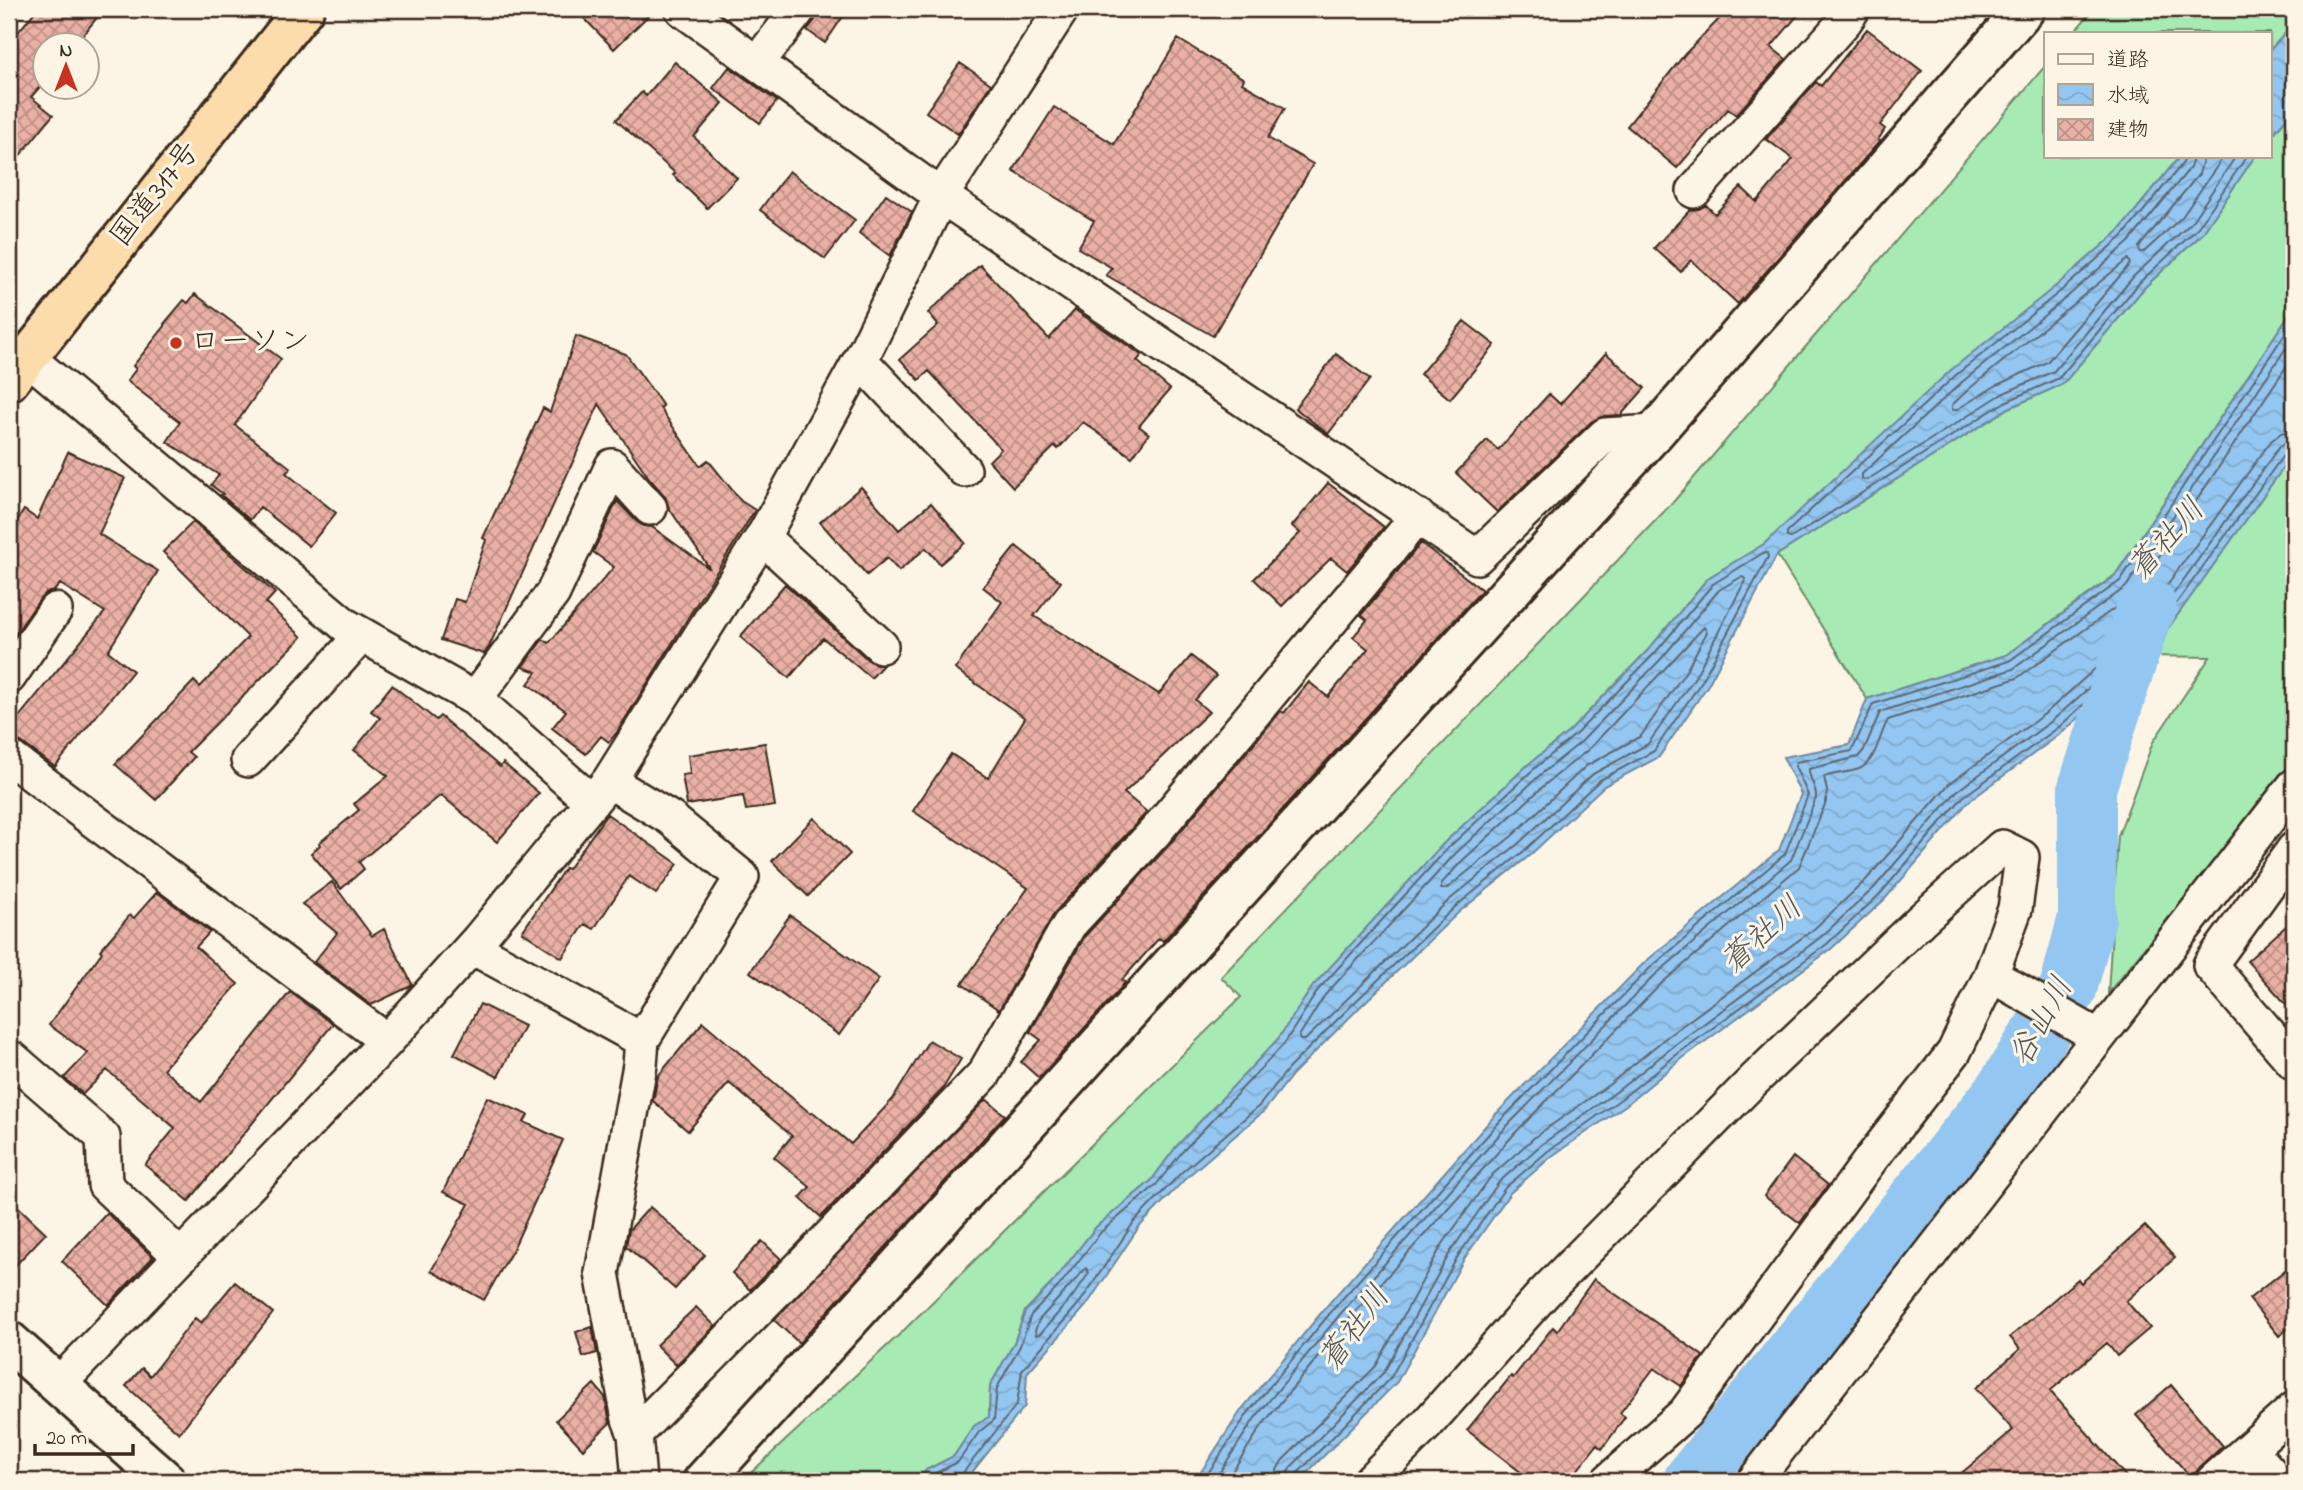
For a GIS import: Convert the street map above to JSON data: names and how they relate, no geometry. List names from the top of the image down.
{
  "streets": {
    "highway": ["国道317号"]
  },
  "water": ["蒼社川", "谷山川"],
  "places": ["ローソン"],
  "legend": ["道路", "水域", "建物"],
  "scale_bar": "20 m",
  "north": "top"
}
